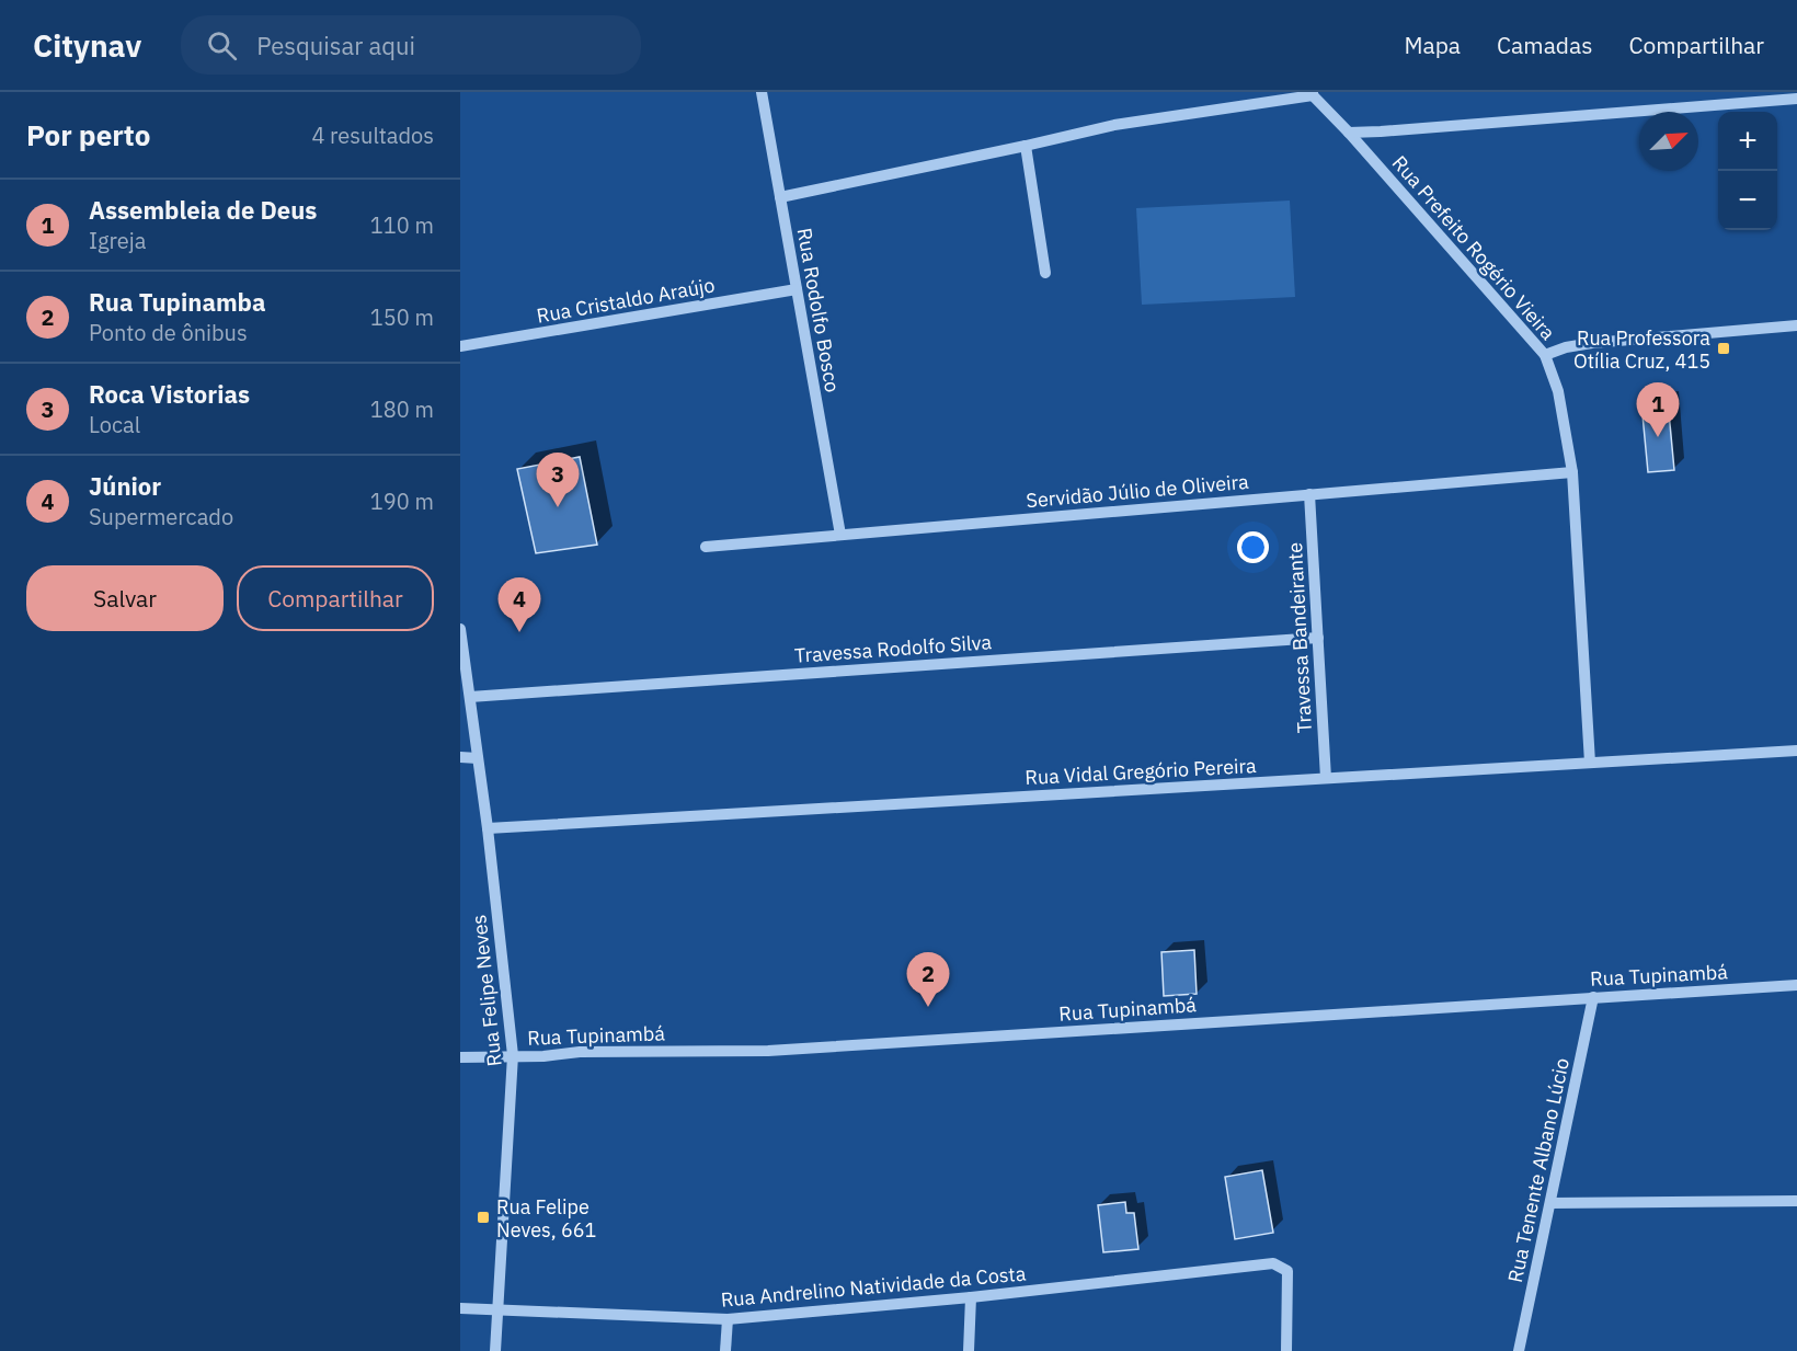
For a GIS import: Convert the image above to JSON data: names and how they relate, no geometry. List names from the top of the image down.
{
  "streets": {
    "street": [
      "Rua Prefeito Rogério Vieira",
      "Rua Cristaldo Araújo",
      "Rua Rodolfo Bosco",
      "Servidão Júlio de Oliveira",
      "Travessa Bandeirante",
      "Travessa Rodolfo Silva",
      "Rua Vidal Gregório Pereira",
      "Rua Tupinambá",
      "Rua Felipe Neves",
      "Rua Tenente Albano Lúcio",
      "Rua Andrelino Natividade da Costa"
    ]
  },
  "crossings": [
    ["Rua Prefeito Rogério Vieira", "Servidão Júlio de Oliveira"],
    ["Rua Prefeito Rogério Vieira", "Rua Vidal Gregório Pereira"],
    ["Rua Cristaldo Araújo", "Rua Rodolfo Bosco"],
    ["Rua Rodolfo Bosco", "Servidão Júlio de Oliveira"],
    ["Servidão Júlio de Oliveira", "Travessa Bandeirante"],
    ["Travessa Bandeirante", "Travessa Rodolfo Silva"],
    ["Travessa Bandeirante", "Rua Vidal Gregório Pereira"],
    ["Travessa Rodolfo Silva", "Rua Felipe Neves"],
    ["Rua Vidal Gregório Pereira", "Rua Felipe Neves"],
    ["Rua Tupinambá", "Rua Felipe Neves"],
    ["Rua Tupinambá", "Rua Tenente Albano Lúcio"],
    ["Rua Felipe Neves", "Rua Andrelino Natividade da Costa"]
  ],
  "places": {
    "transit": ["Rua Professora Otília Cruz, 415", "Rua Felipe Neves, 661"]
  },
  "north": "top right",
  "page": {
    "header": "Citynav",
    "search": "Pesquisar aqui",
    "nav": ["Mapa", "Camadas", "Compartilhar"],
    "heading": ["Por perto", "4 resultados"],
    "map_buttons": ["+", "−"],
    "list": [
      {
        "mark": "1",
        "name": "Assembleia de Deus",
        "note": "Igreja",
        "value": "110 m"
      },
      {
        "mark": "2",
        "name": "Rua Tupinamba",
        "note": "Ponto de ônibus",
        "value": "150 m"
      },
      {
        "mark": "3",
        "name": "Roca Vistorias",
        "note": "Local",
        "value": "180 m"
      },
      {
        "mark": "4",
        "name": "Júnior",
        "note": "Supermercado",
        "value": "190 m"
      }
    ],
    "pins": [
      "1",
      "3",
      "4",
      "2"
    ],
    "buttons": ["Salvar", "Compartilhar"]
  }
}
